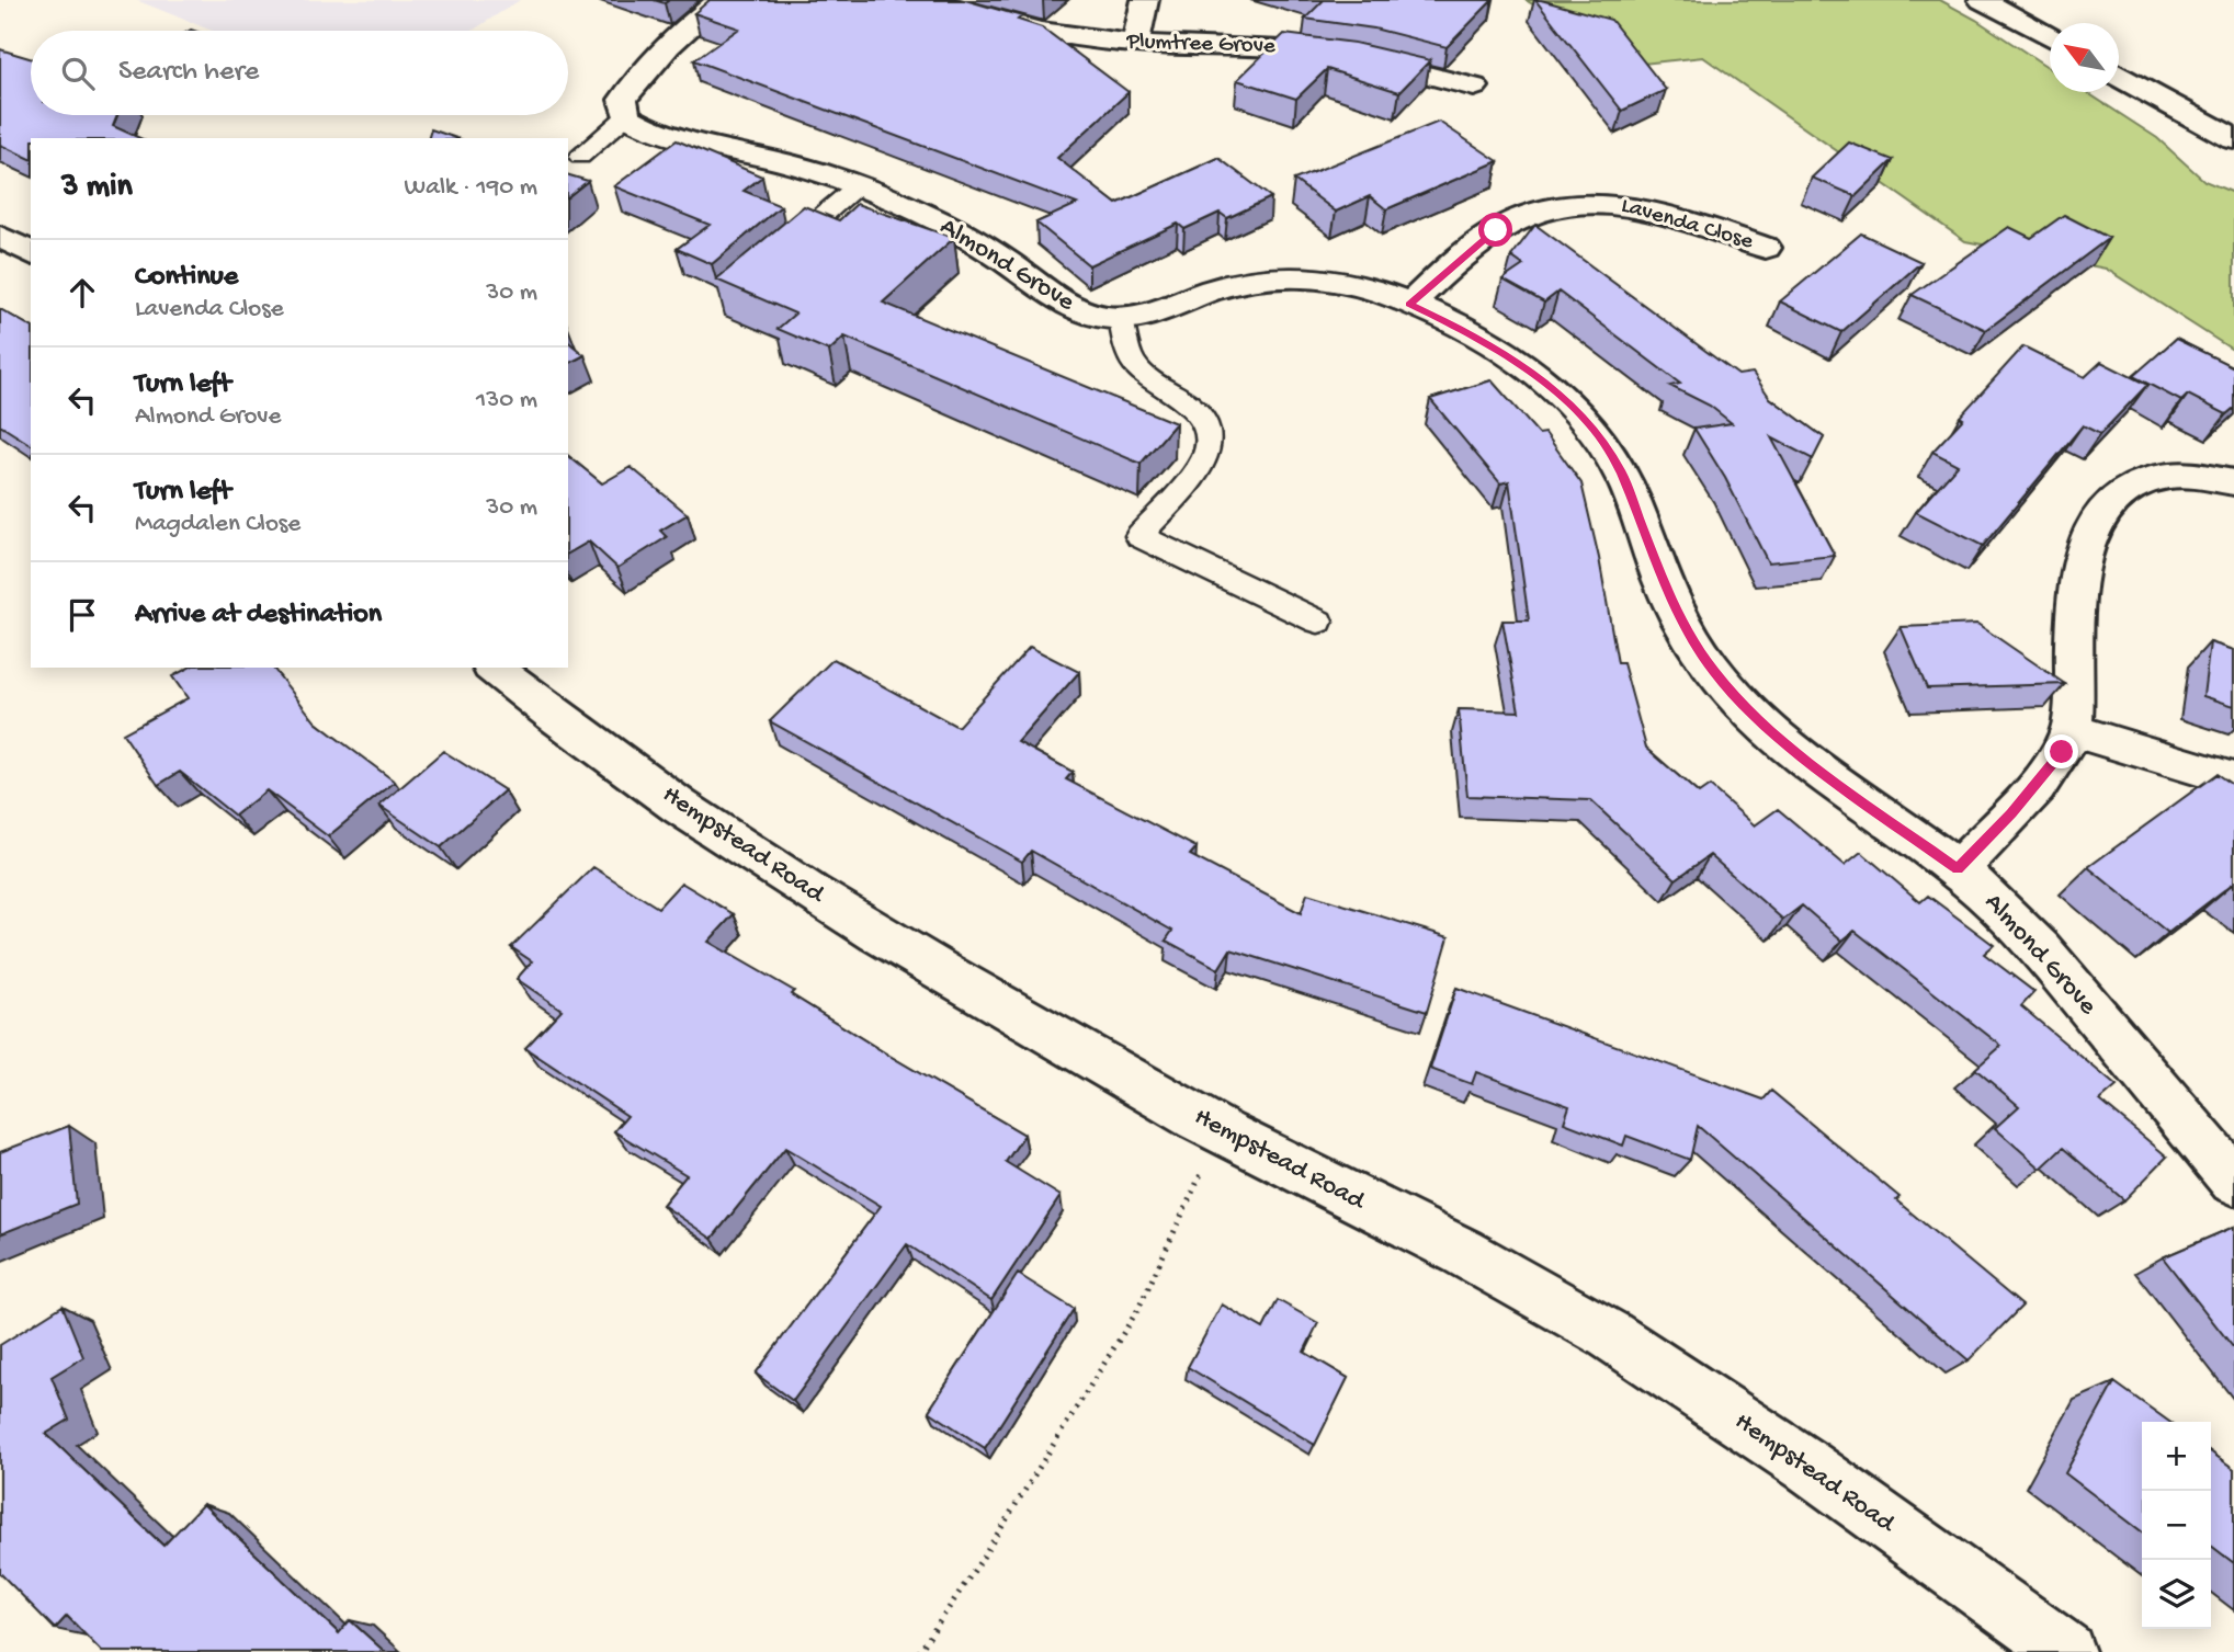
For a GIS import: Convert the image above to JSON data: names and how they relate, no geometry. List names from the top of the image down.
{
  "streets": {
    "street": [
      "Plumtree Grove",
      "Lavenda Close",
      "Almond Grove",
      "Hempstead Road"
    ]
  },
  "crossings": [
    ["Lavenda Close", "Almond Grove"]
  ],
  "north": "top left",
  "page": {
    "search": "Search here",
    "heading": ["3 min", "Walk · 190 m"],
    "list": [
      ["Continue", "Lavenda Close", "30 m"],
      ["Turn left", "Almond Grove", "130 m"],
      ["Turn left", "Magdalen Close", "30 m"],
      "Arrive at destination"
    ],
    "map_buttons": ["+", "−"]
  }
}
